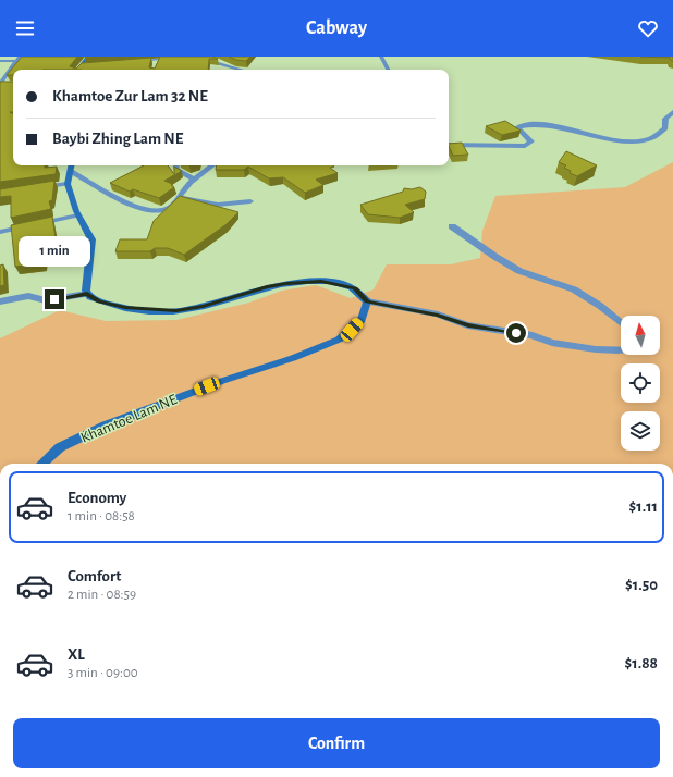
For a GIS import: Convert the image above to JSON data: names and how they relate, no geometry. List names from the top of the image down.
{
  "streets": {
    "main road": ["Khamtoe Lam NE"]
  },
  "north": "top",
  "page": {
    "header": "Cabway",
    "banner": ["Khamtoe Zur Lam 32 NE", "Baybi Zhing Lam NE"],
    "bubble": "1 min",
    "list": [
      {
        "name": "Economy",
        "note": "1 min · 08:58",
        "value": "$1.11"
      },
      {
        "name": "Comfort",
        "note": "2 min · 08:59",
        "value": "$1.50"
      },
      {
        "name": "XL",
        "note": "3 min · 09:00",
        "value": "$1.88"
      }
    ],
    "buttons": "Confirm"
  }
}
